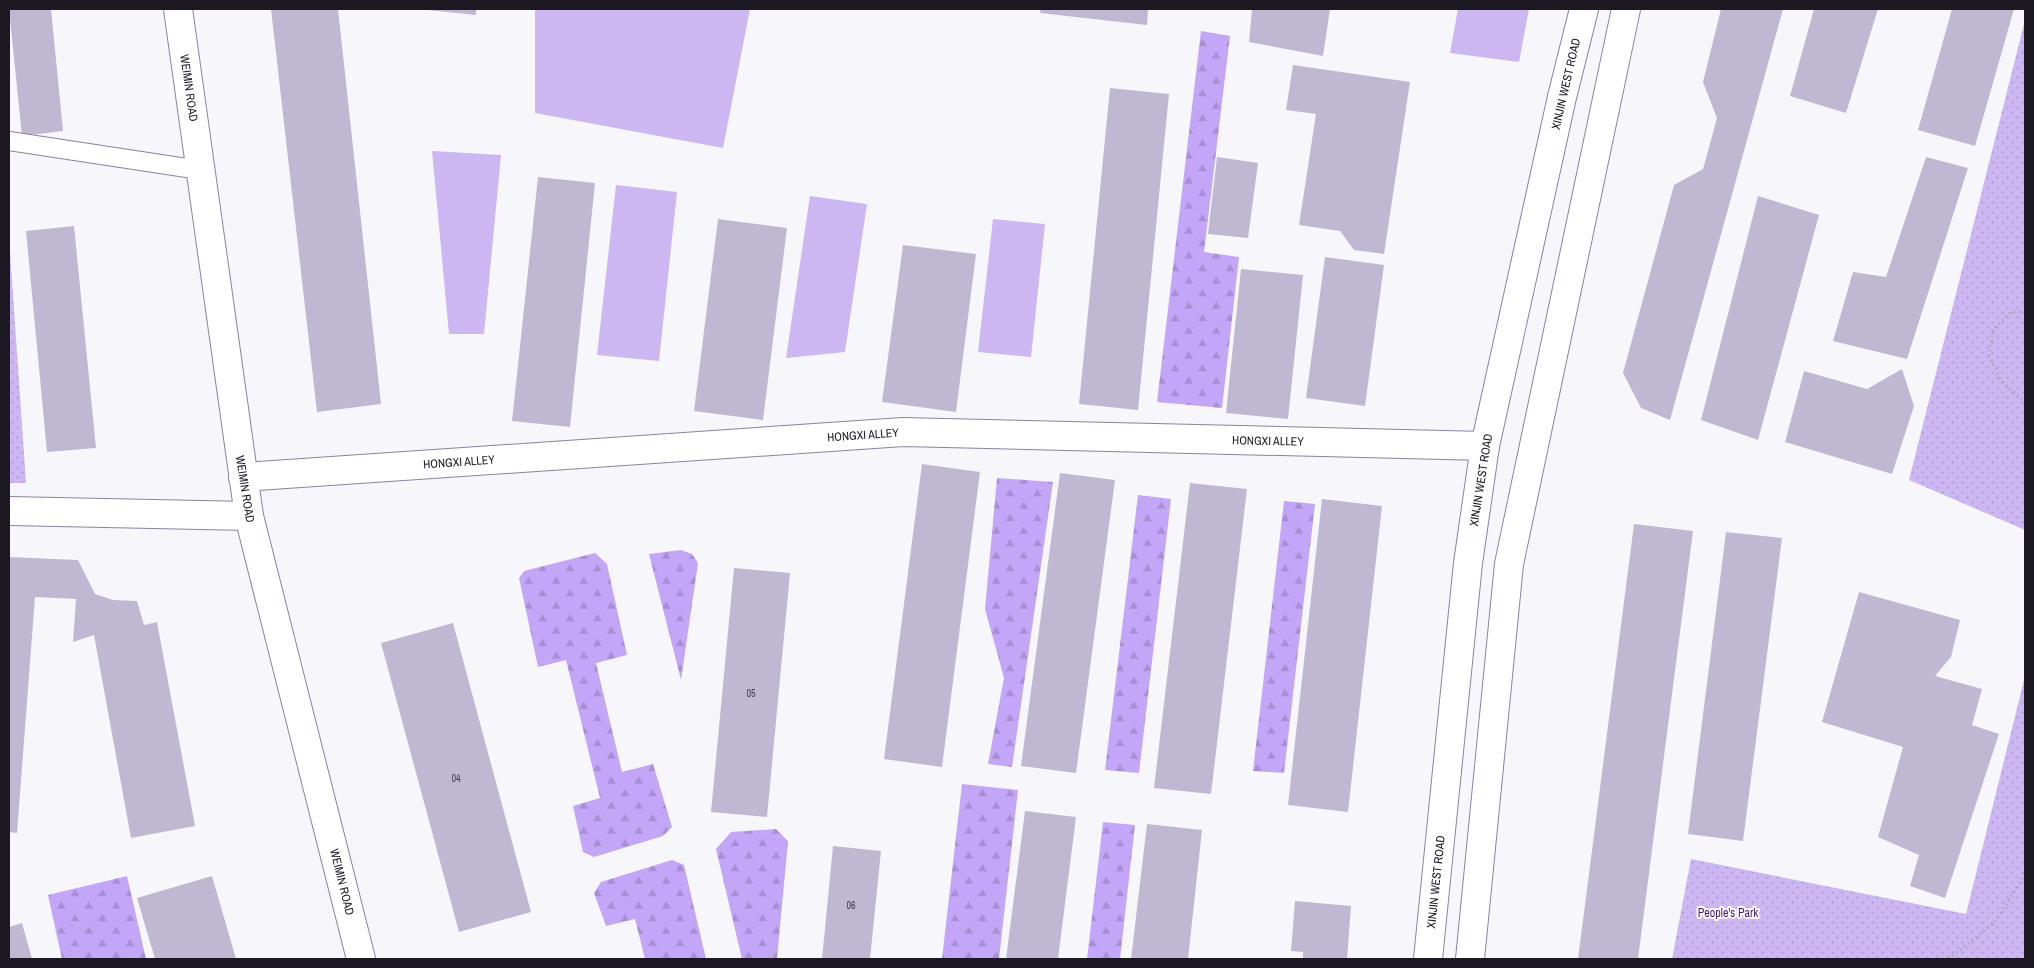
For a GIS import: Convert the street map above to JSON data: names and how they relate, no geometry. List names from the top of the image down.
{
  "streets": {
    "street": ["XINJIN WEST ROAD", "WEIMIN ROAD", "HONGXI ALLEY"]
  },
  "crossings": [
    ["XINJIN WEST ROAD", "HONGXI ALLEY"],
    ["WEIMIN ROAD", "HONGXI ALLEY"]
  ],
  "parks": ["People's Park"],
  "house_numbers": ["05", "04", "06"]
}
